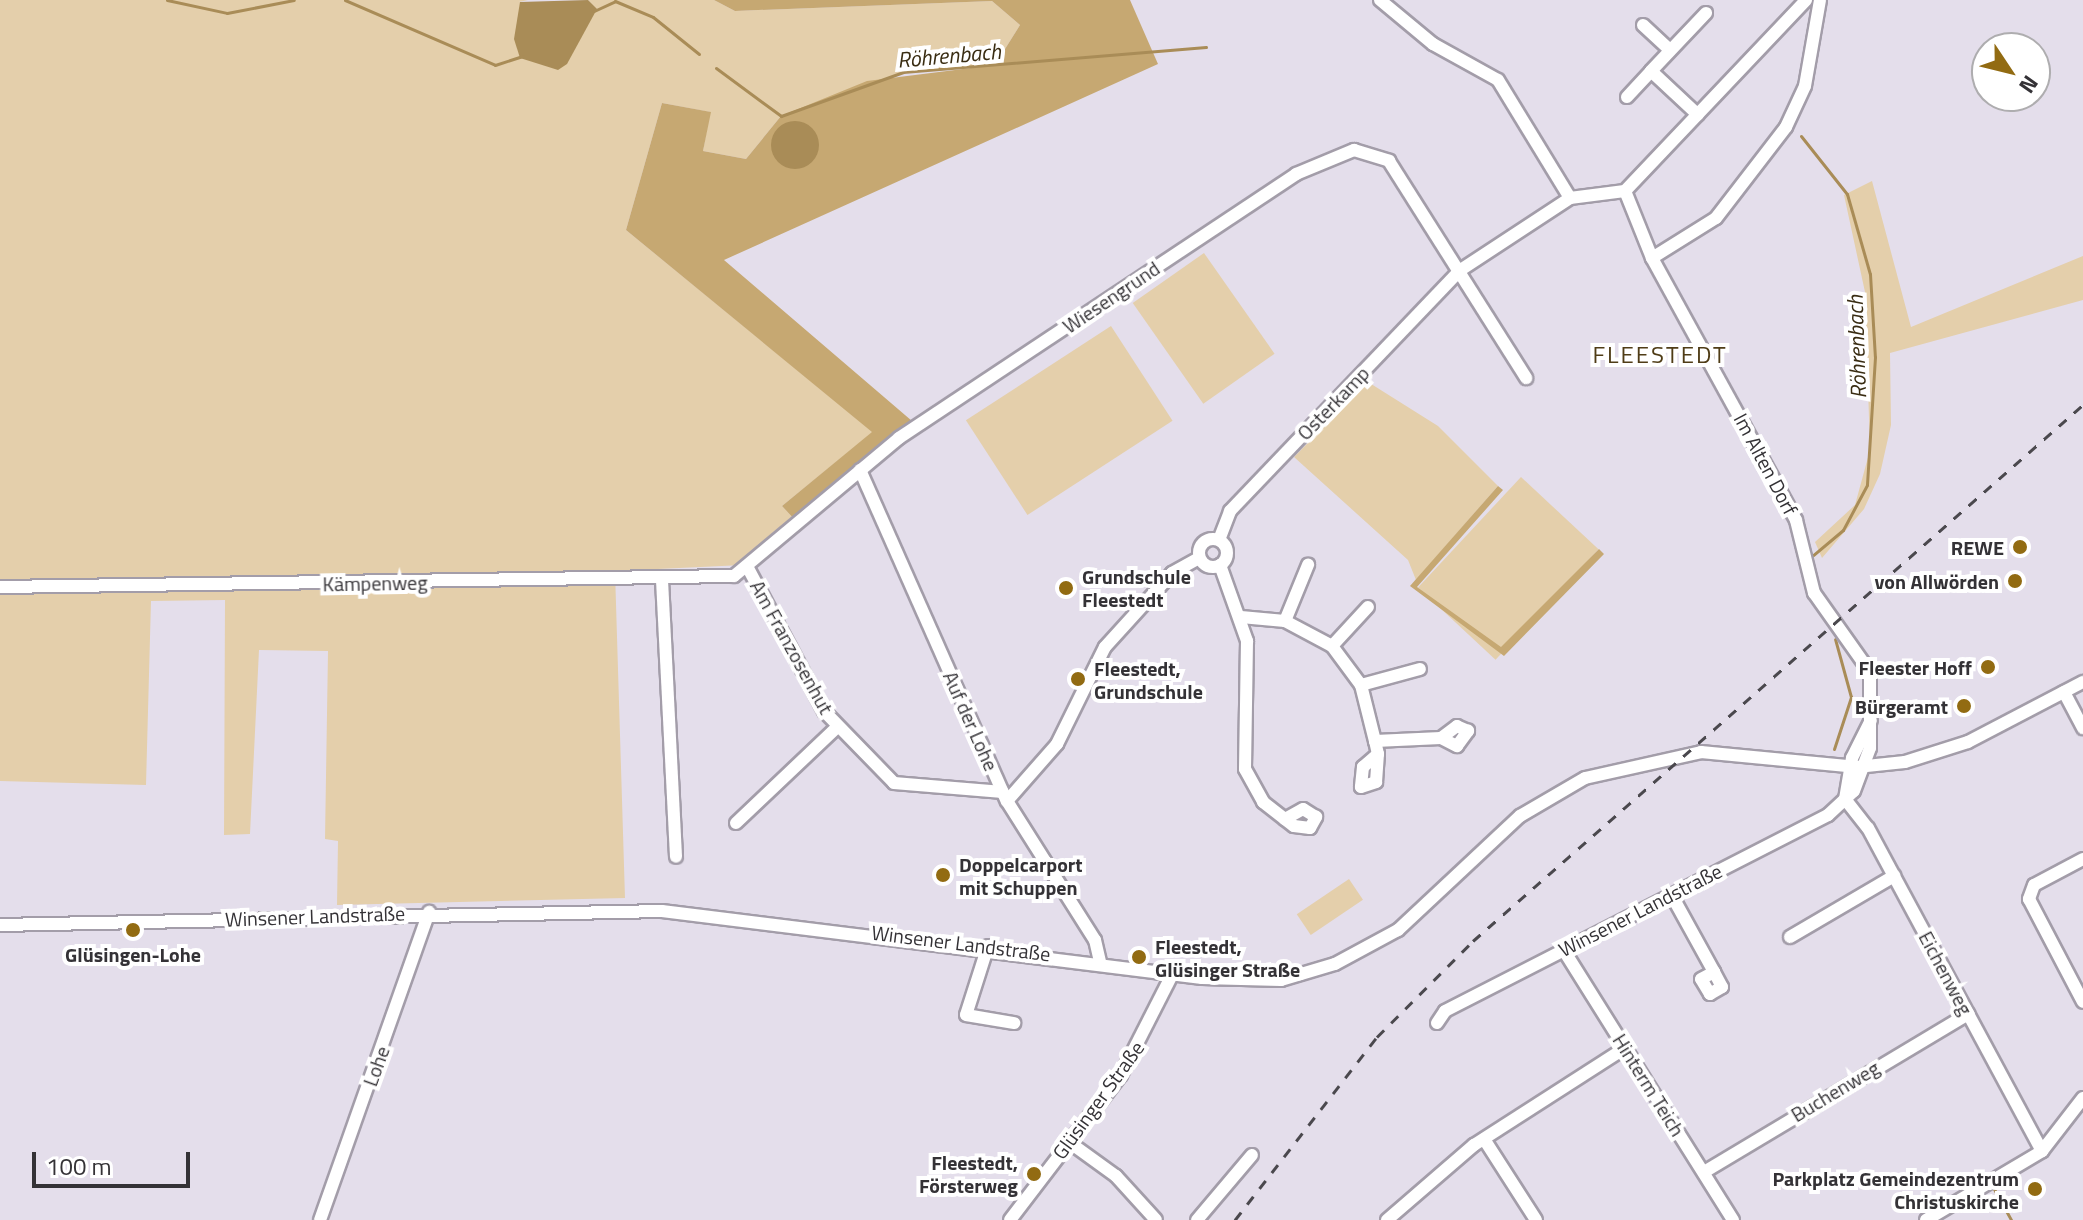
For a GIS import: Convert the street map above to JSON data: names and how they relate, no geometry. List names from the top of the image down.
{
  "streets": {
    "street": [
      "Wiesengrund",
      "Osterkamp",
      "Im Alten Dorf",
      "Kämpenweg",
      "Am Franzosenhut",
      "Auf der Lohe",
      "Winsener Landstraße",
      "Eichenweg",
      "Lohe",
      "Hinterm Teich",
      "Buchenweg",
      "Glüsinger Straße"
    ]
  },
  "crossings": [
    ["Wiesengrund", "Osterkamp"],
    ["Wiesengrund", "Kämpenweg"],
    ["Wiesengrund", "Am Franzosenhut"],
    ["Wiesengrund", "Auf der Lohe"],
    ["Osterkamp", "Im Alten Dorf"],
    ["Osterkamp", "Am Franzosenhut"],
    ["Osterkamp", "Auf der Lohe"],
    ["Im Alten Dorf", "Winsener Landstraße"],
    ["Kämpenweg", "Am Franzosenhut"],
    ["Am Franzosenhut", "Auf der Lohe"],
    ["Auf der Lohe", "Winsener Landstraße"],
    ["Winsener Landstraße", "Eichenweg"],
    ["Winsener Landstraße", "Lohe"],
    ["Winsener Landstraße", "Hinterm Teich"],
    ["Winsener Landstraße", "Glüsinger Straße"],
    ["Eichenweg", "Buchenweg"],
    ["Hinterm Teich", "Buchenweg"]
  ],
  "districts": ["FLEESTEDT"],
  "water": ["Röhrenbach"],
  "places": [
    "REWE",
    "von Allwörden",
    "Grundschule Fleestedt",
    "Fleester Hoff",
    "Fleestedt, Grundschule",
    "Bürgeramt",
    "Doppelcarport mit Schuppen",
    "Glüsingen-Lohe",
    "Fleestedt, Glüsinger Straße",
    "Fleestedt, Försterweg",
    "Parkplatz Gemeindezentrum Christuskirche"
  ],
  "scale_bar": "100 m",
  "north": "bottom right"
}
